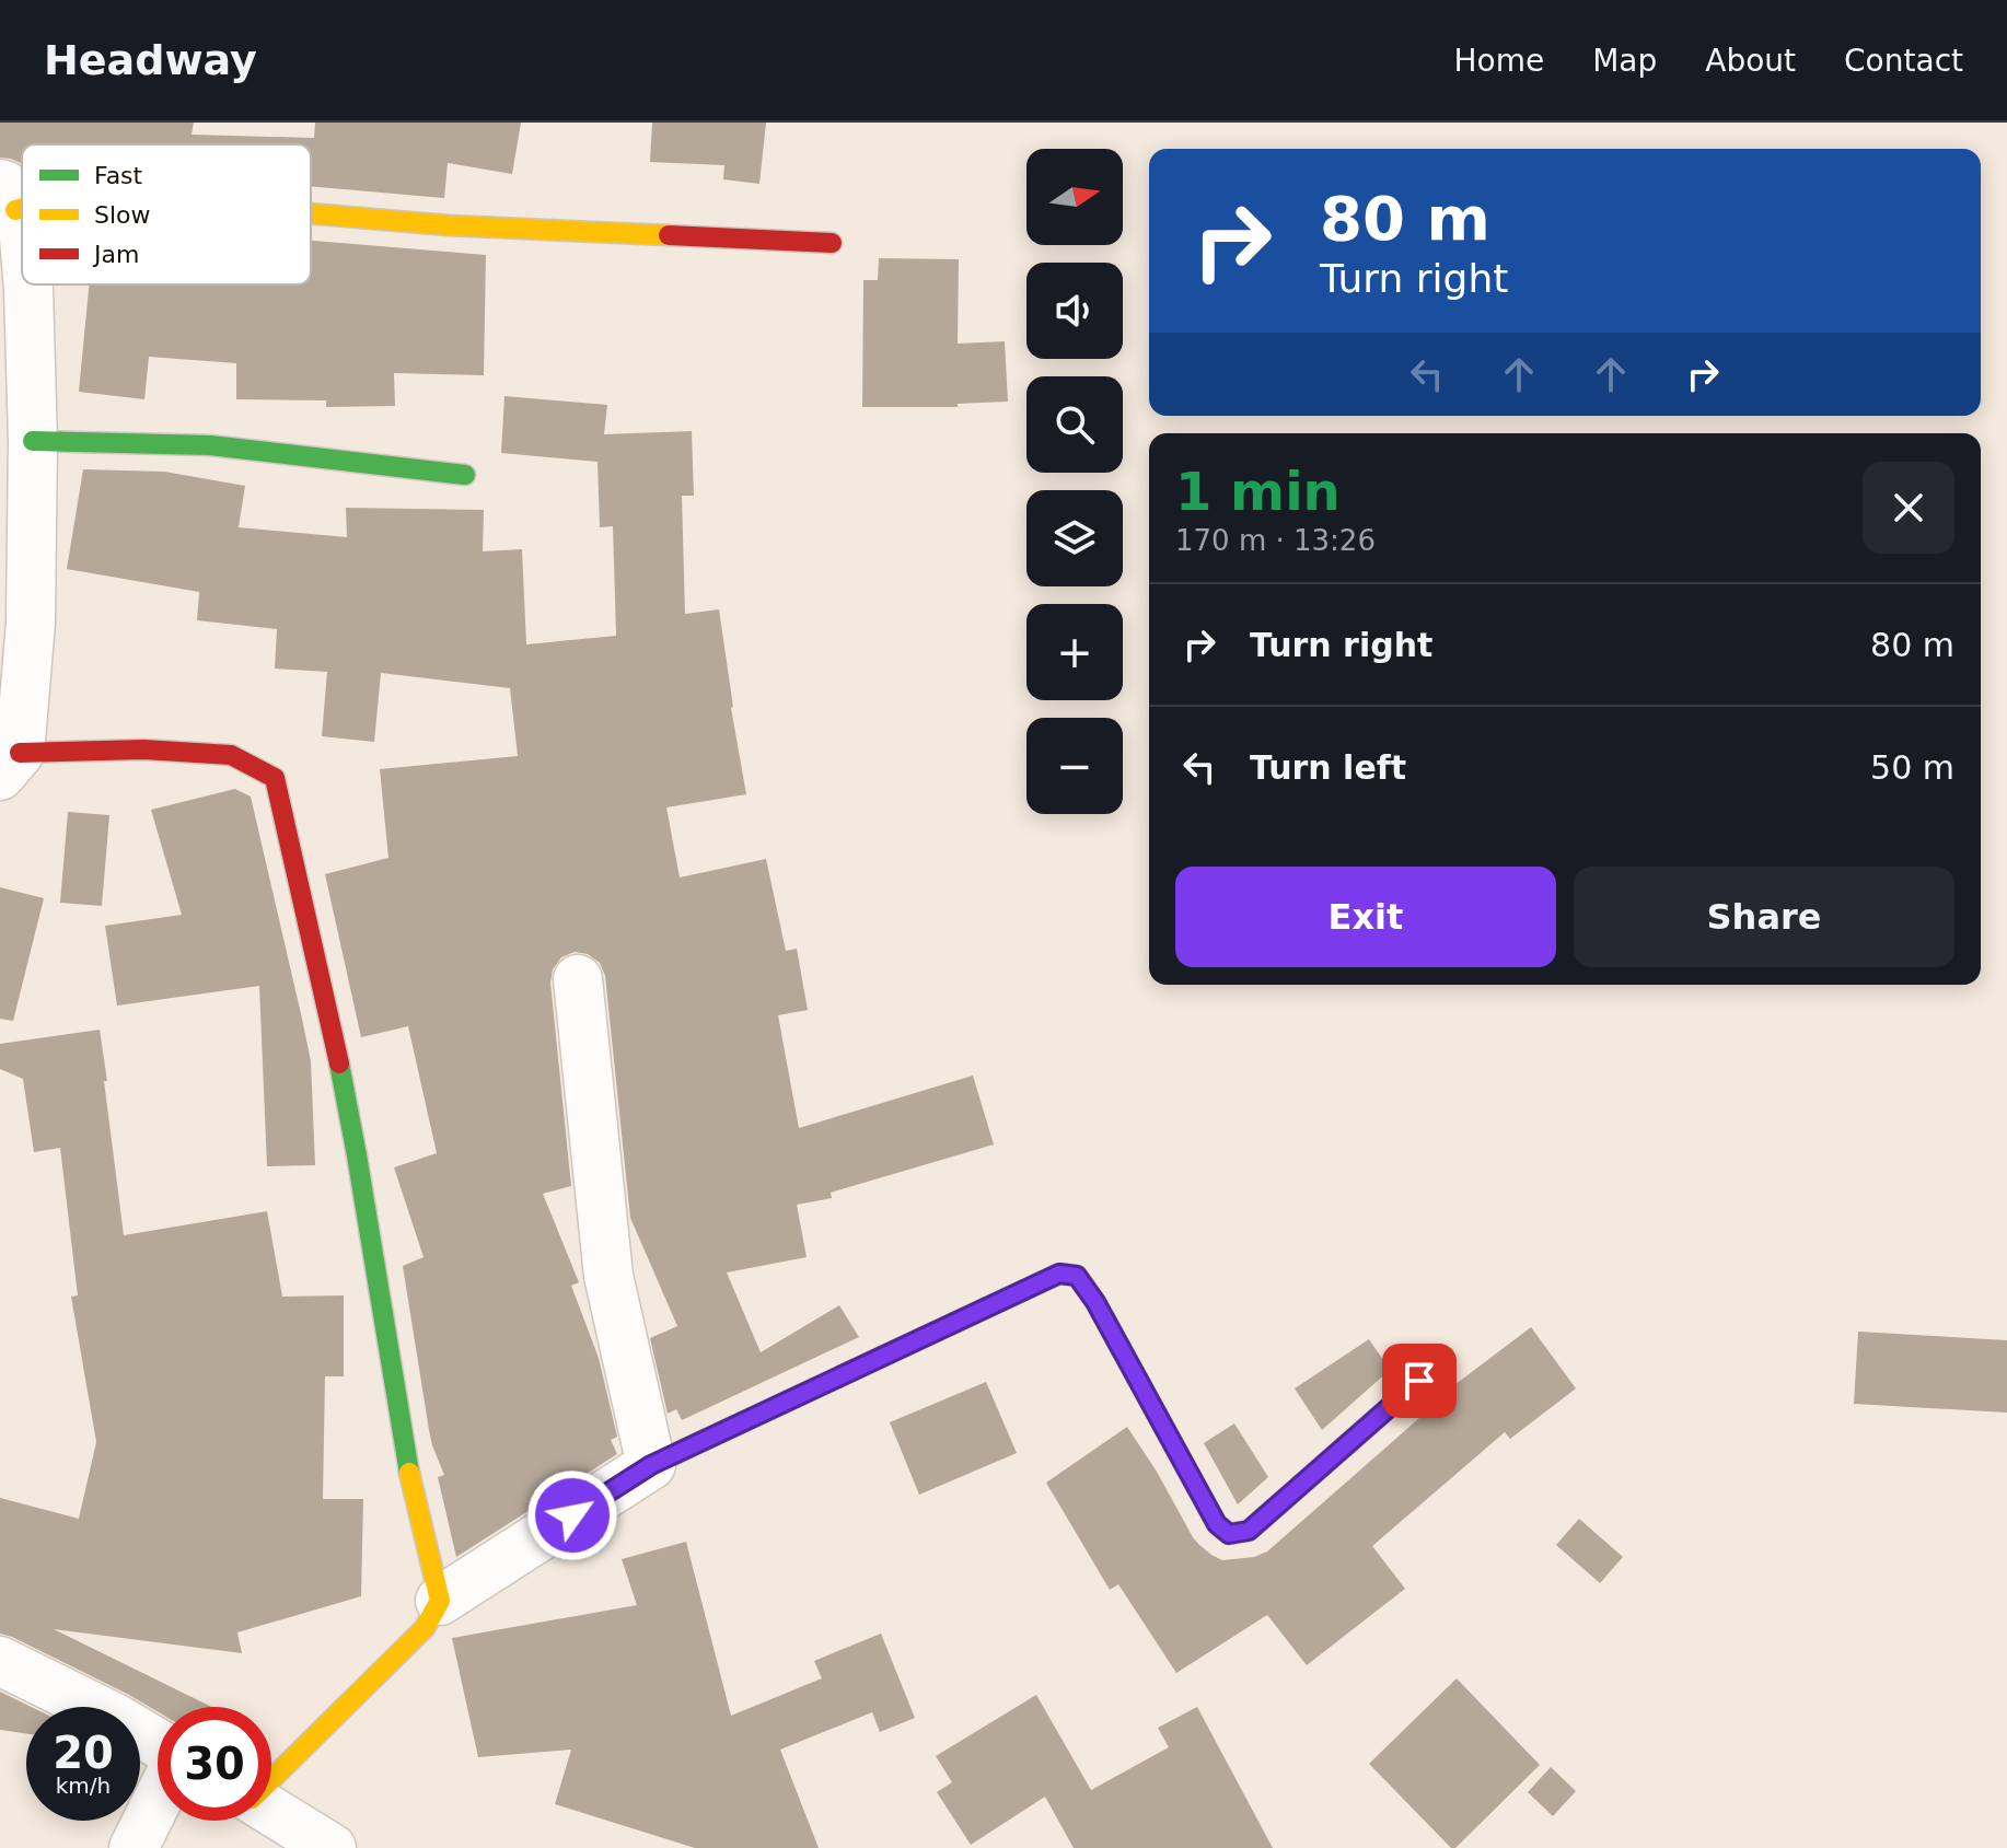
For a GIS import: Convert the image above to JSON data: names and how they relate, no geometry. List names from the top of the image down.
{
  "legend": ["Fast", "Slow", "Jam"],
  "north": "right",
  "page": {
    "header": "Headway",
    "nav": [
      "Home",
      "Map",
      "About",
      "Contact"
    ],
    "map_buttons": ["+", "−"],
    "turn": ["80 m", "Turn right"],
    "heading": ["1 min", "170 m · 13:26"],
    "list": [
      {
        "name": "Turn right",
        "value": "80 m"
      },
      {
        "name": "Turn left",
        "value": "50 m"
      }
    ],
    "buttons": ["Exit", "Share"],
    "speed": "20 km/h",
    "limit": "30"
  }
}
